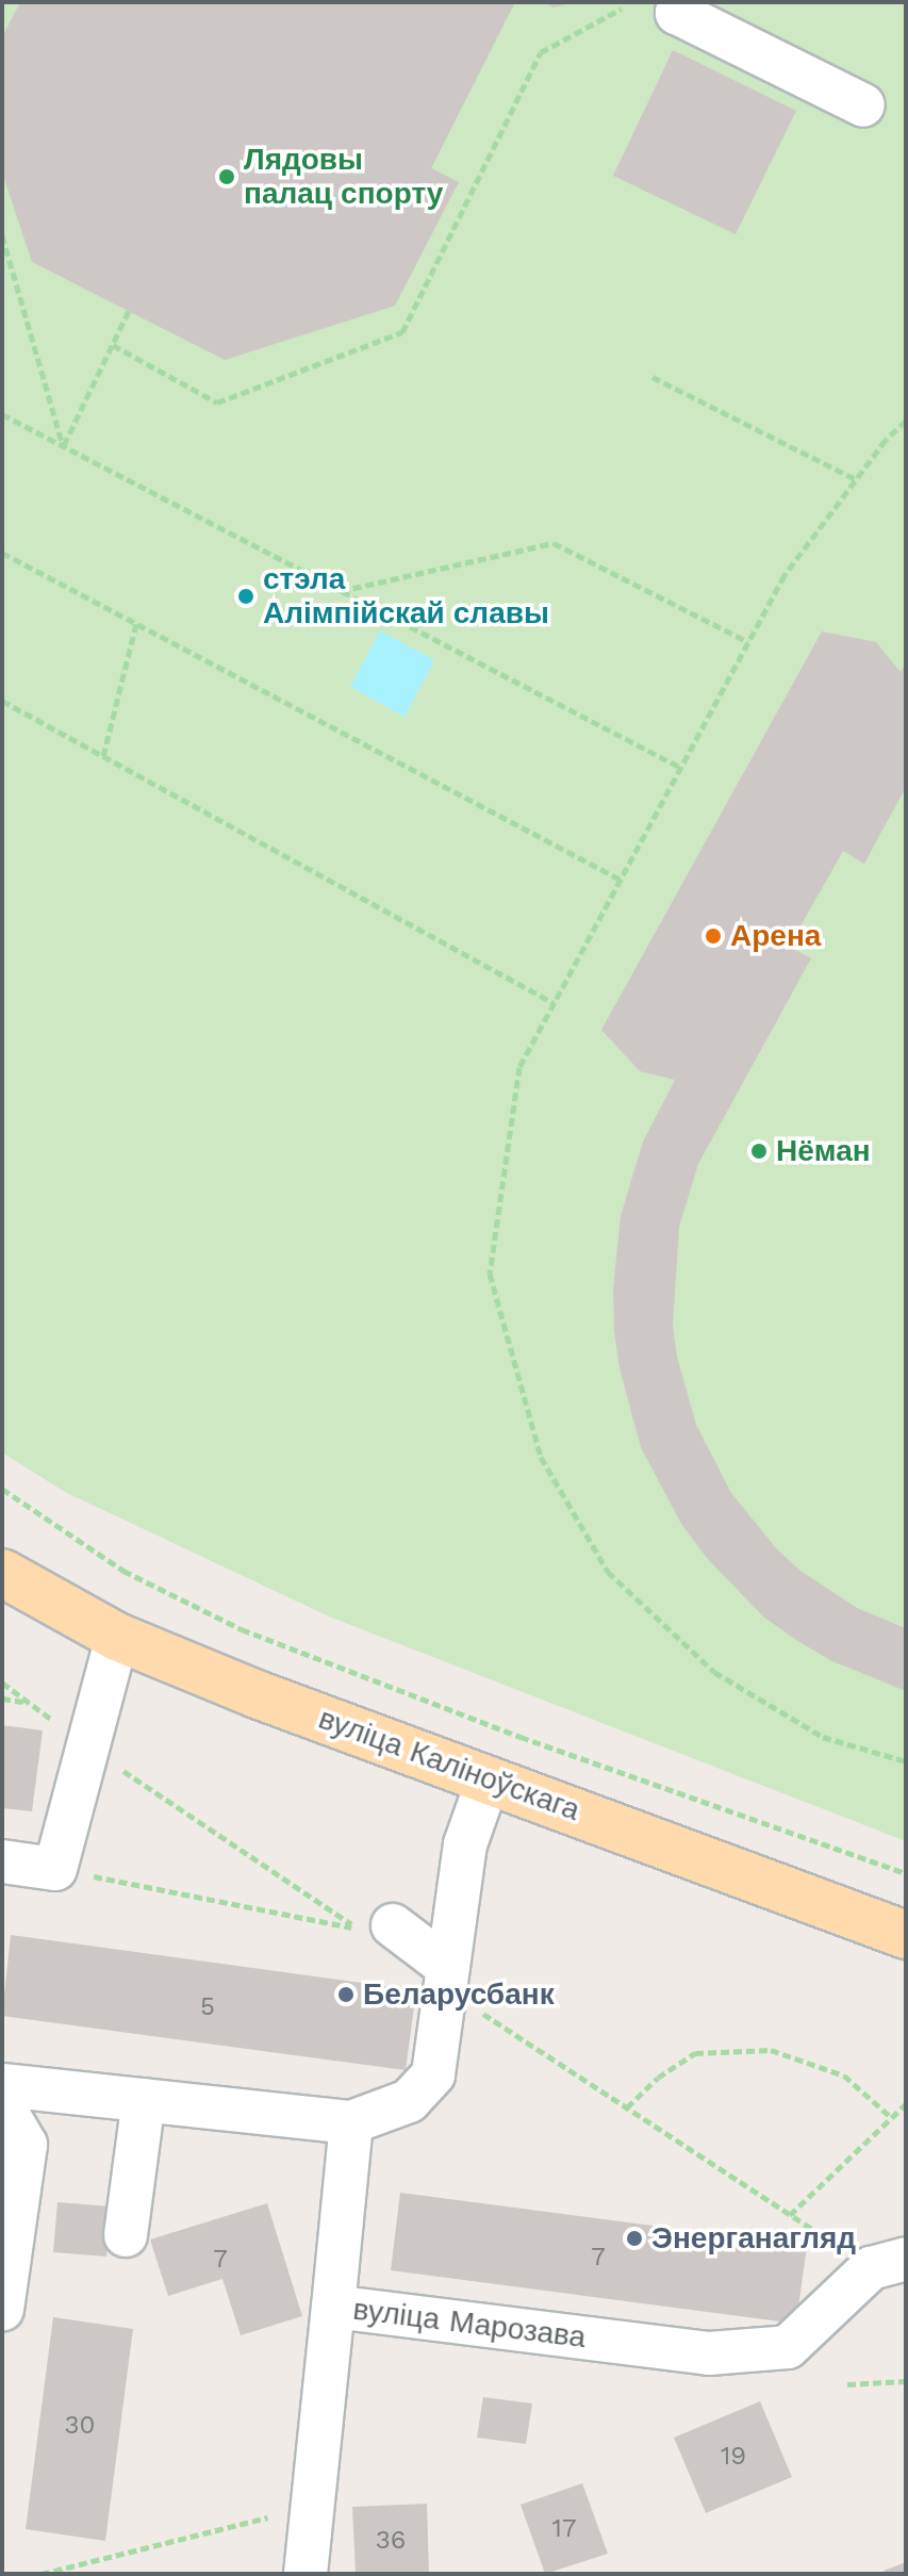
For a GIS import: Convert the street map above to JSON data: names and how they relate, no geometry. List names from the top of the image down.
{
  "streets": {
    "main road": ["вуліца Каліноўскага"],
    "lane": ["вуліца Марозава"]
  },
  "places": [
    "Лядовы палац спорту",
    "стэла Алімпійскай славы",
    "Арена",
    "Нёман",
    "Беларусбанк",
    "Энерганагляд"
  ],
  "house_numbers": [
    "5",
    "7",
    "7",
    "30",
    "19",
    "17",
    "36"
  ]
}
